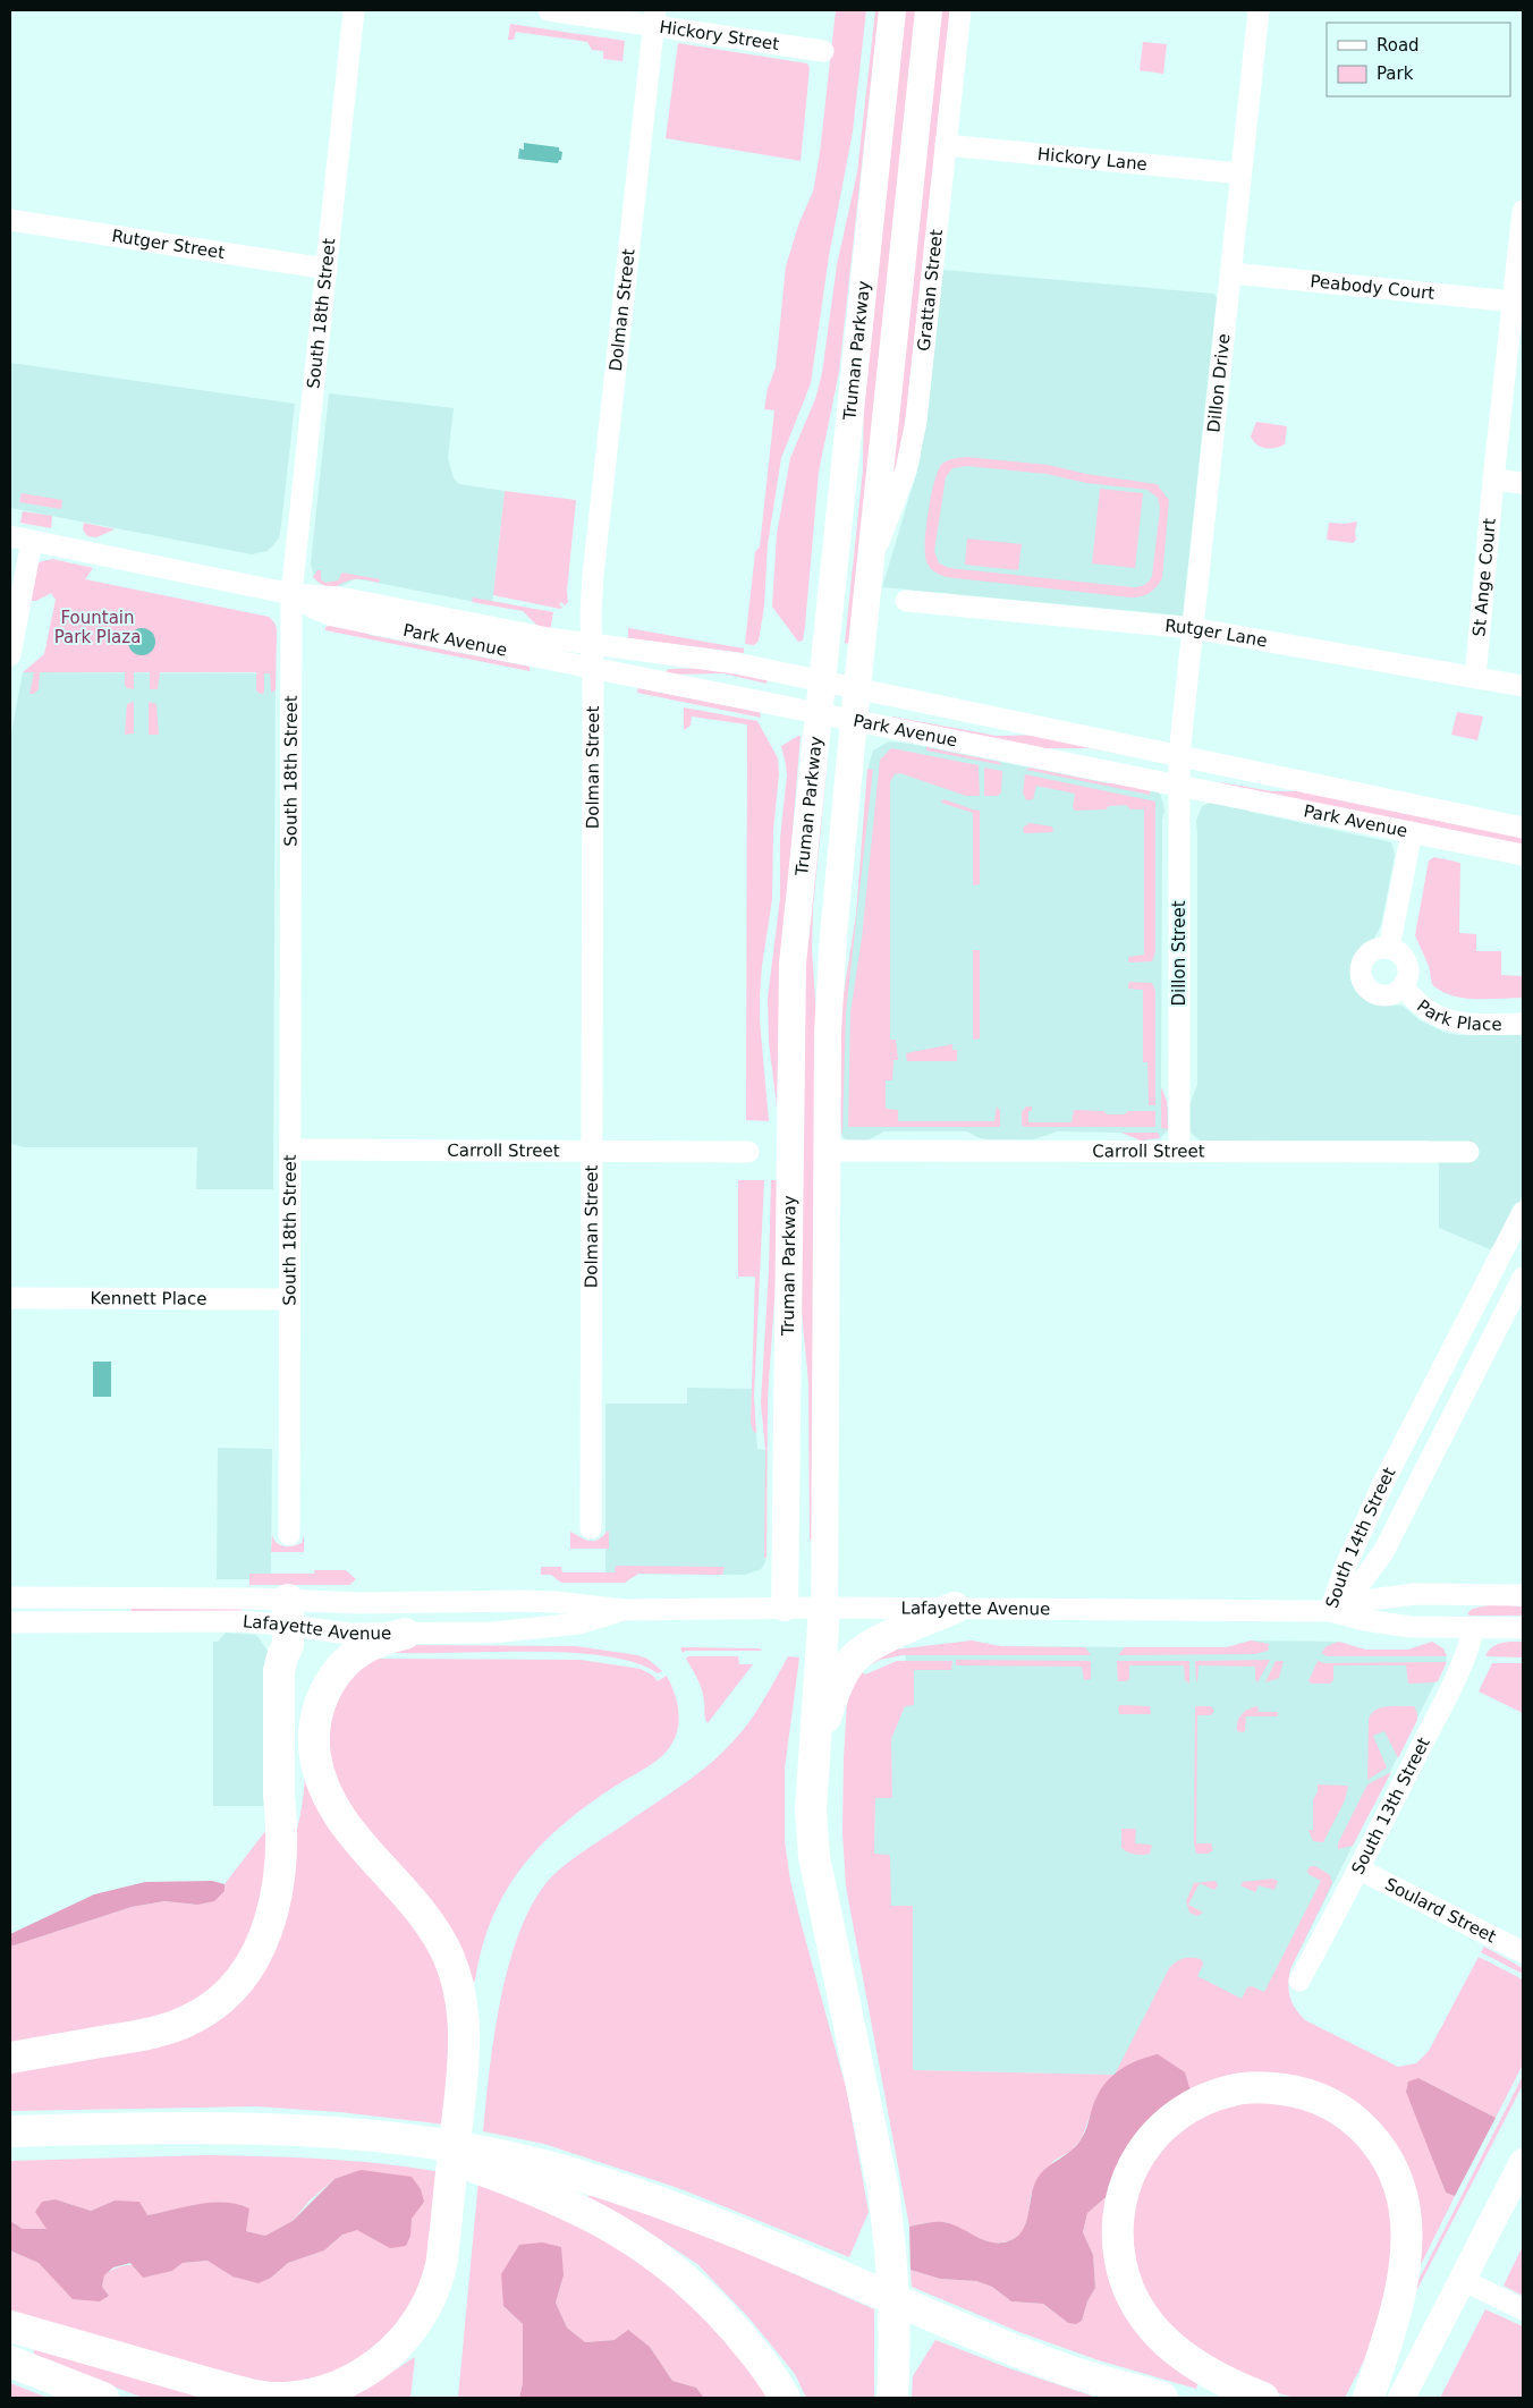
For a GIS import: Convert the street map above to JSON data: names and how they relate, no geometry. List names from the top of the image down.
{
  "streets": {
    "main road": ["Truman Parkway"],
    "street": [
      "Hickory Street",
      "Hickory Lane",
      "Rutger Street",
      "Peabody Court",
      "Grattan Street",
      "Dolman Street",
      "South 18th Street",
      "Dillon Drive",
      "St Ange Court",
      "Rutger Lane",
      "Park Avenue",
      "Dillon Street",
      "Park Place",
      "Carroll Street",
      "Kennett Place",
      "South 14th Street",
      "Lafayette Avenue",
      "South 13th Street",
      "Soulard Street"
    ]
  },
  "crossings": [
    ["Hickory Street", "Dolman Street"],
    ["Hickory Lane", "Grattan Street"],
    ["Hickory Lane", "Dillon Drive"],
    ["Rutger Street", "South 18th Street"],
    ["Peabody Court", "Dillon Drive"],
    ["Peabody Court", "St Ange Court"],
    ["Dolman Street", "Park Avenue"],
    ["Dolman Street", "Carroll Street"],
    ["South 18th Street", "Park Avenue"],
    ["South 18th Street", "Carroll Street"],
    ["South 18th Street", "Kennett Place"],
    ["Truman Parkway", "Park Avenue"],
    ["Truman Parkway", "Lafayette Avenue"],
    ["Dillon Drive", "Rutger Lane"],
    ["Dillon Drive", "Park Avenue"],
    ["Dillon Drive", "Dillon Street"],
    ["St Ange Court", "Rutger Lane"],
    ["Park Avenue", "Dillon Street"],
    ["Dillon Street", "Carroll Street"],
    ["South 14th Street", "Lafayette Avenue"],
    ["Lafayette Avenue", "South 13th Street"],
    ["South 13th Street", "Soulard Street"]
  ],
  "parks": ["Fountain Park Plaza"],
  "legend": ["Road", "Park"]
}
